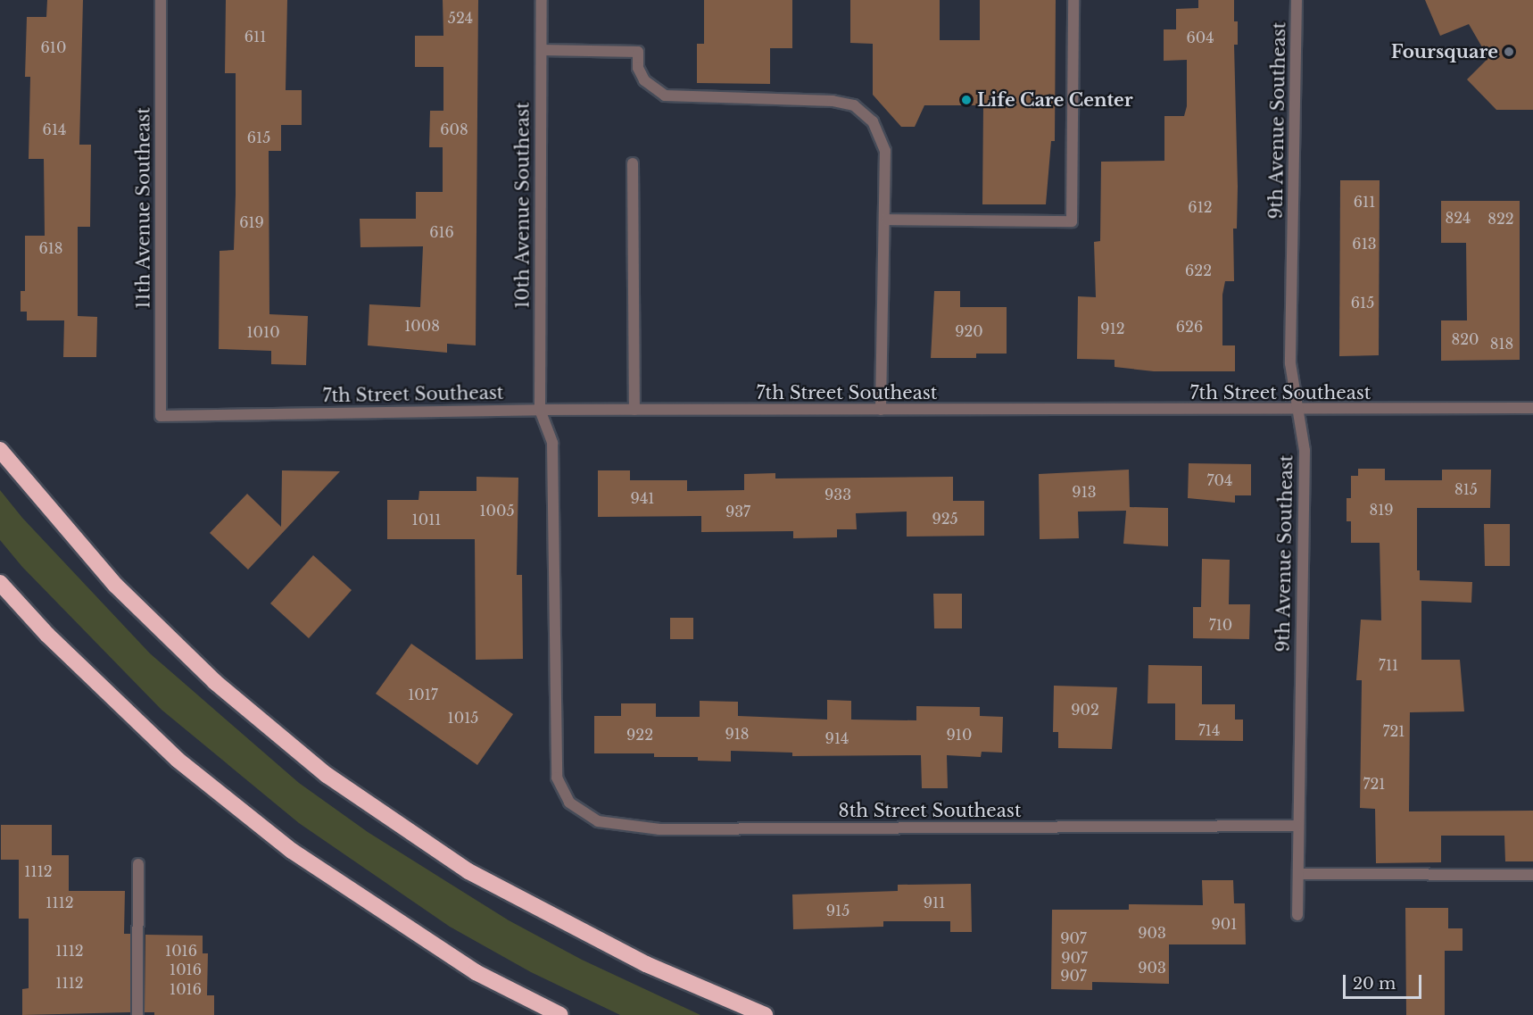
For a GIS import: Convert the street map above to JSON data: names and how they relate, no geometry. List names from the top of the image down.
{
  "streets": {
    "street": [
      "9th Avenue Southeast",
      "10th Avenue Southeast",
      "11th Avenue Southeast",
      "7th Street Southeast",
      "8th Street Southeast"
    ]
  },
  "crossings": [
    ["9th Avenue Southeast", "7th Street Southeast"],
    ["9th Avenue Southeast", "8th Street Southeast"],
    ["10th Avenue Southeast", "7th Street Southeast"],
    ["10th Avenue Southeast", "8th Street Southeast"],
    ["11th Avenue Southeast", "7th Street Southeast"],
    ["7th Street Southeast", "8th Street Southeast"]
  ],
  "places": ["Foursquare", "Life Care Center"],
  "house_numbers": [
    "524",
    "611",
    "604",
    "610",
    "614",
    "608",
    "615",
    "611",
    "612",
    "824",
    "822",
    "619",
    "616",
    "613",
    "618",
    "622",
    "615",
    "1008",
    "626",
    "912",
    "920",
    "1010",
    "820",
    "818",
    "704",
    "815",
    "913",
    "933",
    "941",
    "819",
    "1005",
    "937",
    "925",
    "1011",
    "710",
    "711",
    "1017",
    "902",
    "1015",
    "714",
    "721",
    "918",
    "922",
    "910",
    "914",
    "721",
    "1112",
    "1112",
    "911",
    "915",
    "901",
    "903",
    "907",
    "1112",
    "1016",
    "907",
    "903",
    "1016",
    "907",
    "1112",
    "1016"
  ],
  "scale_bar": "20 m"
}
